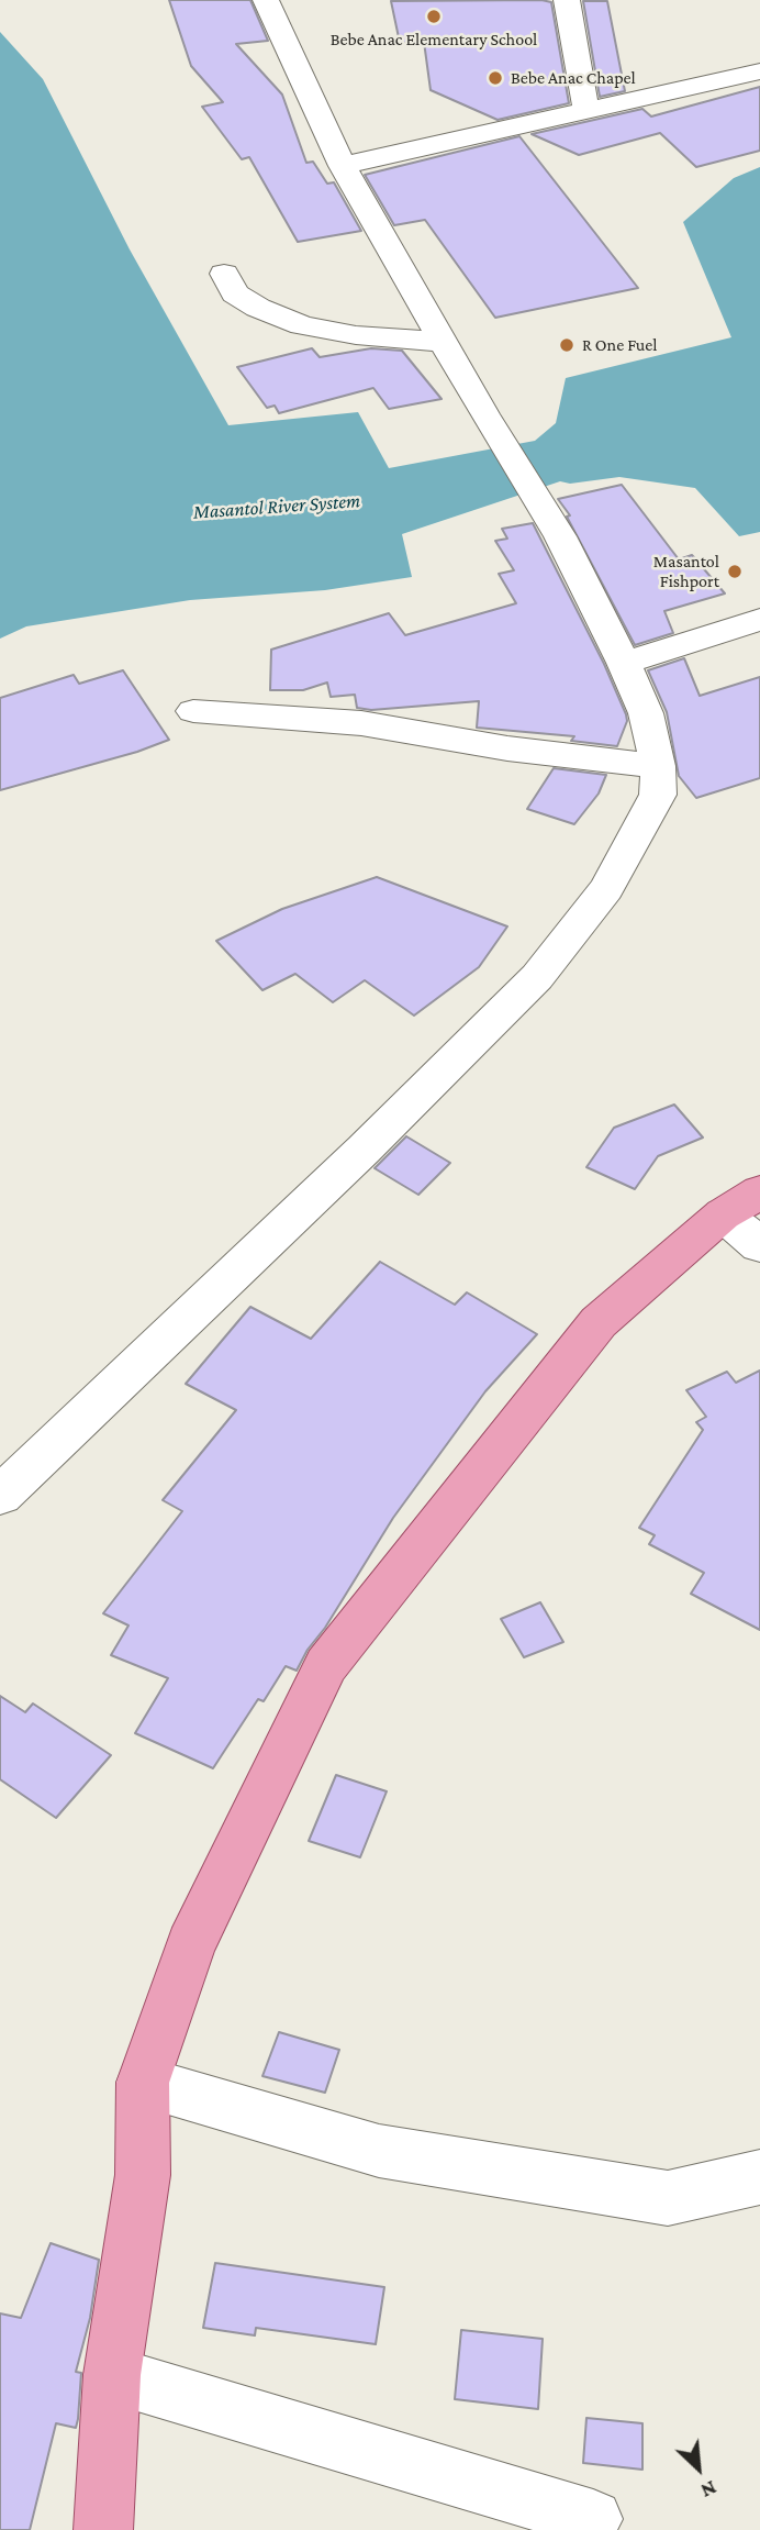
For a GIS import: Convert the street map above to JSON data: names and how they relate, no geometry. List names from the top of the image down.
{
  "water": ["Masantol River System"],
  "places": [
    "Bebe Anac Elementary School",
    "Bebe Anac Chapel",
    "R One Fuel",
    "Masantol Fishport"
  ],
  "north": "bottom right"
}
